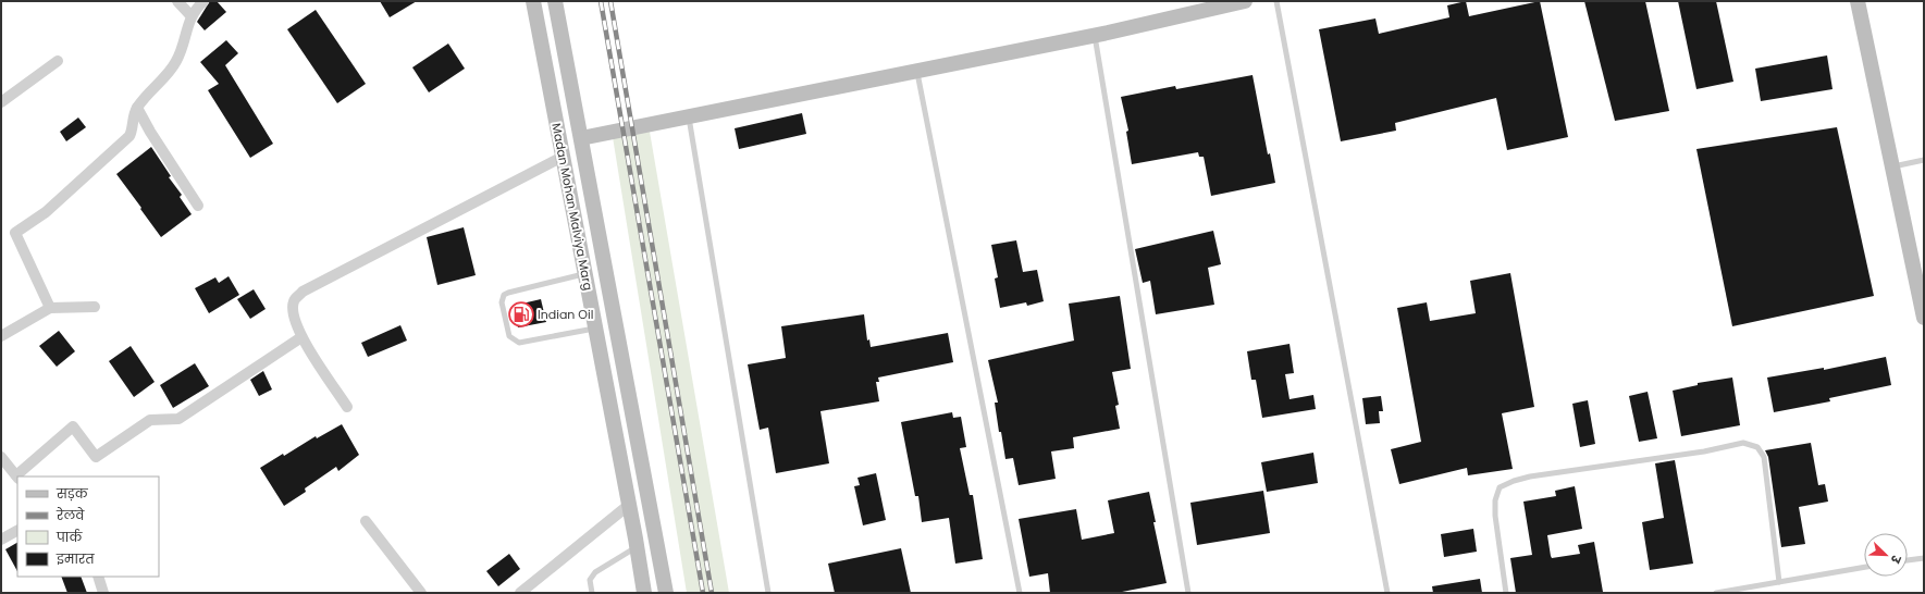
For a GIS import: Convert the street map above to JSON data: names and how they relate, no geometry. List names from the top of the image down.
{
  "streets": {
    "main road": ["Madan Mohan Malviya Marg"]
  },
  "places": {
    "fuel station": ["Indian Oil"]
  },
  "legend": [
    "सड़क",
    "रेलवे",
    "पार्क",
    "इमारत"
  ],
  "north": "bottom right"
}
